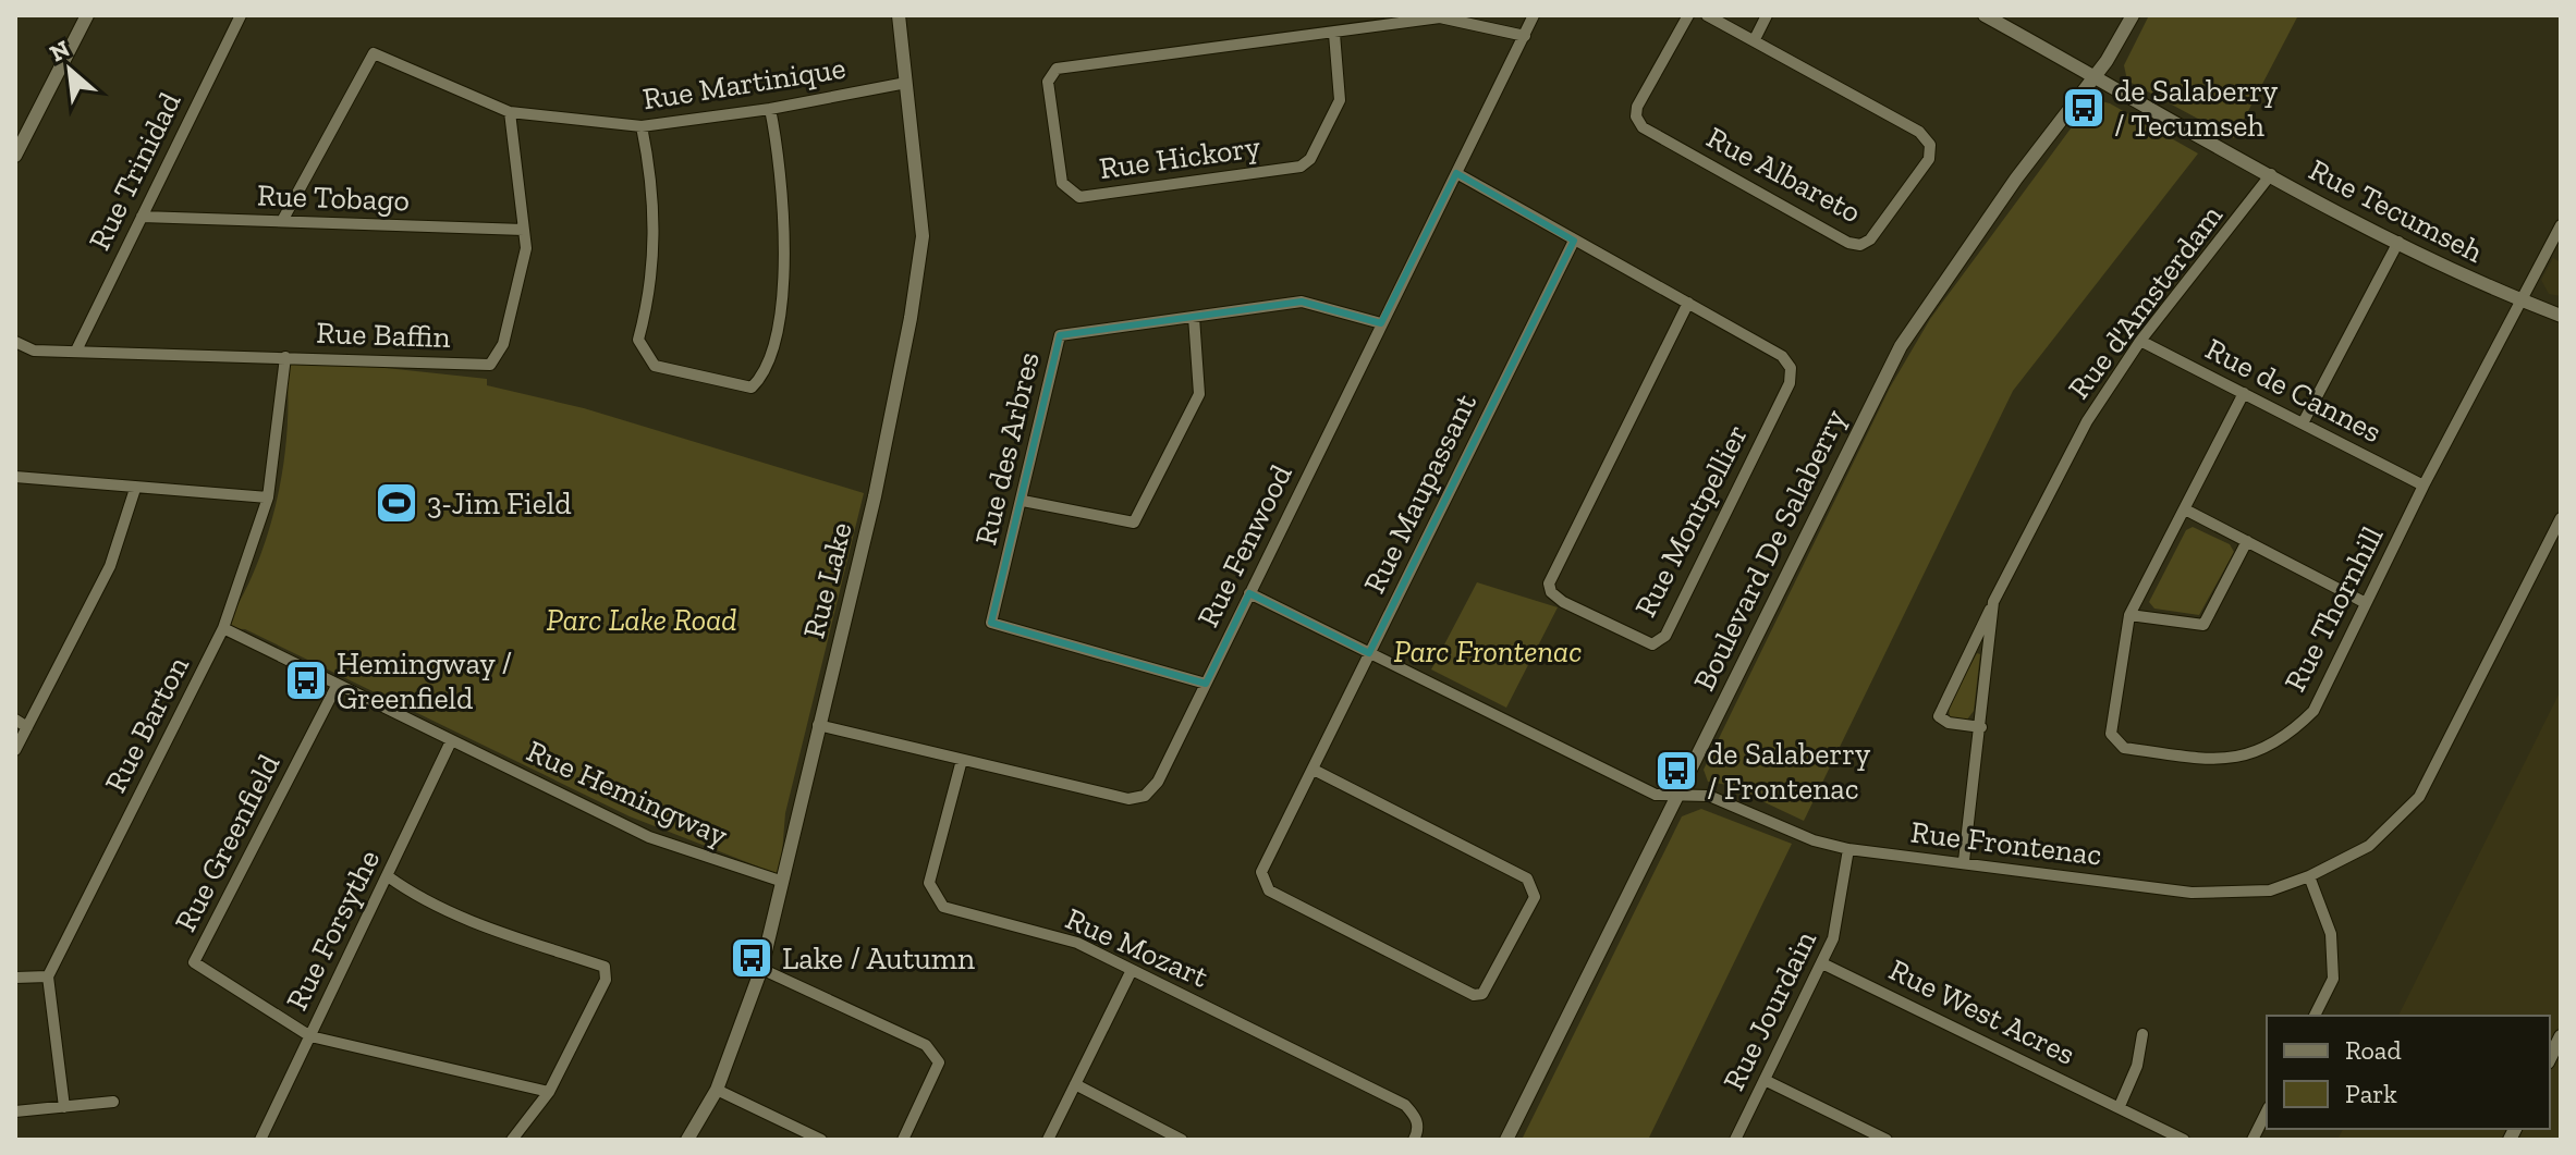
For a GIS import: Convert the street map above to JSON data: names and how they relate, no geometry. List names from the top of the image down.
{
  "streets": {
    "street": [
      "Rue Martinique",
      "Rue Hickory",
      "Rue Trinidad",
      "Rue Albareto",
      "Rue Tobago",
      "Rue Tecumseh",
      "Rue d'Amsterdam",
      "Rue Baffin",
      "Rue de Cannes",
      "Rue des Arbres",
      "Rue Maupassant",
      "Rue Montpellier",
      "Rue Fenwood",
      "Boulevard De Salaberry",
      "Rue Lake",
      "Rue Thornhill",
      "Rue Barton",
      "Rue Hemingway",
      "Rue Greenfield",
      "Rue Frontenac",
      "Rue Forsythe",
      "Rue Mozart",
      "Rue Jourdain",
      "Rue West Acres"
    ]
  },
  "crossings": [
    ["Rue Martinique", "Rue Tobago"],
    ["Rue Martinique", "Rue Baffin"],
    ["Rue Martinique", "Rue Lake"],
    ["Rue Hickory", "Rue Fenwood"],
    ["Rue Trinidad", "Rue Tobago"],
    ["Rue Trinidad", "Rue Baffin"],
    ["Rue Tobago", "Rue Baffin"],
    ["Rue Tecumseh", "Rue d'Amsterdam"],
    ["Rue Tecumseh", "Boulevard De Salaberry"],
    ["Rue Tecumseh", "Rue Thornhill"],
    ["Rue d'Amsterdam", "Rue de Cannes"],
    ["Rue d'Amsterdam", "Rue Frontenac"],
    ["Rue Baffin", "Rue Barton"],
    ["Rue de Cannes", "Rue Thornhill"],
    ["Rue des Arbres", "Rue Fenwood"],
    ["Rue Maupassant", "Rue Montpellier"],
    ["Rue Maupassant", "Rue Frontenac"],
    ["Rue Montpellier", "Rue Fenwood"],
    ["Rue Fenwood", "Rue Lake"],
    ["Rue Fenwood", "Rue Frontenac"],
    ["Rue Fenwood", "Rue Mozart"],
    ["Boulevard De Salaberry", "Rue Frontenac"],
    ["Rue Lake", "Rue Hemingway"],
    ["Rue Barton", "Rue Hemingway"],
    ["Rue Hemingway", "Rue Greenfield"],
    ["Rue Hemingway", "Rue Forsythe"],
    ["Rue Greenfield", "Rue Forsythe"],
    ["Rue Frontenac", "Rue Jourdain"],
    ["Rue Jourdain", "Rue West Acres"]
  ],
  "parks": ["Parc Lake Road", "Parc Frontenac"],
  "places": {
    "bus stop": [
      "de Salaberry / Tecumseh",
      "Hemingway / Greenfield",
      "de Salaberry / Frontenac",
      "Lake / Autumn"
    ],
    "sports": ["3-Jim Field"]
  },
  "legend": ["Road", "Park"],
  "north": "top left"
}
